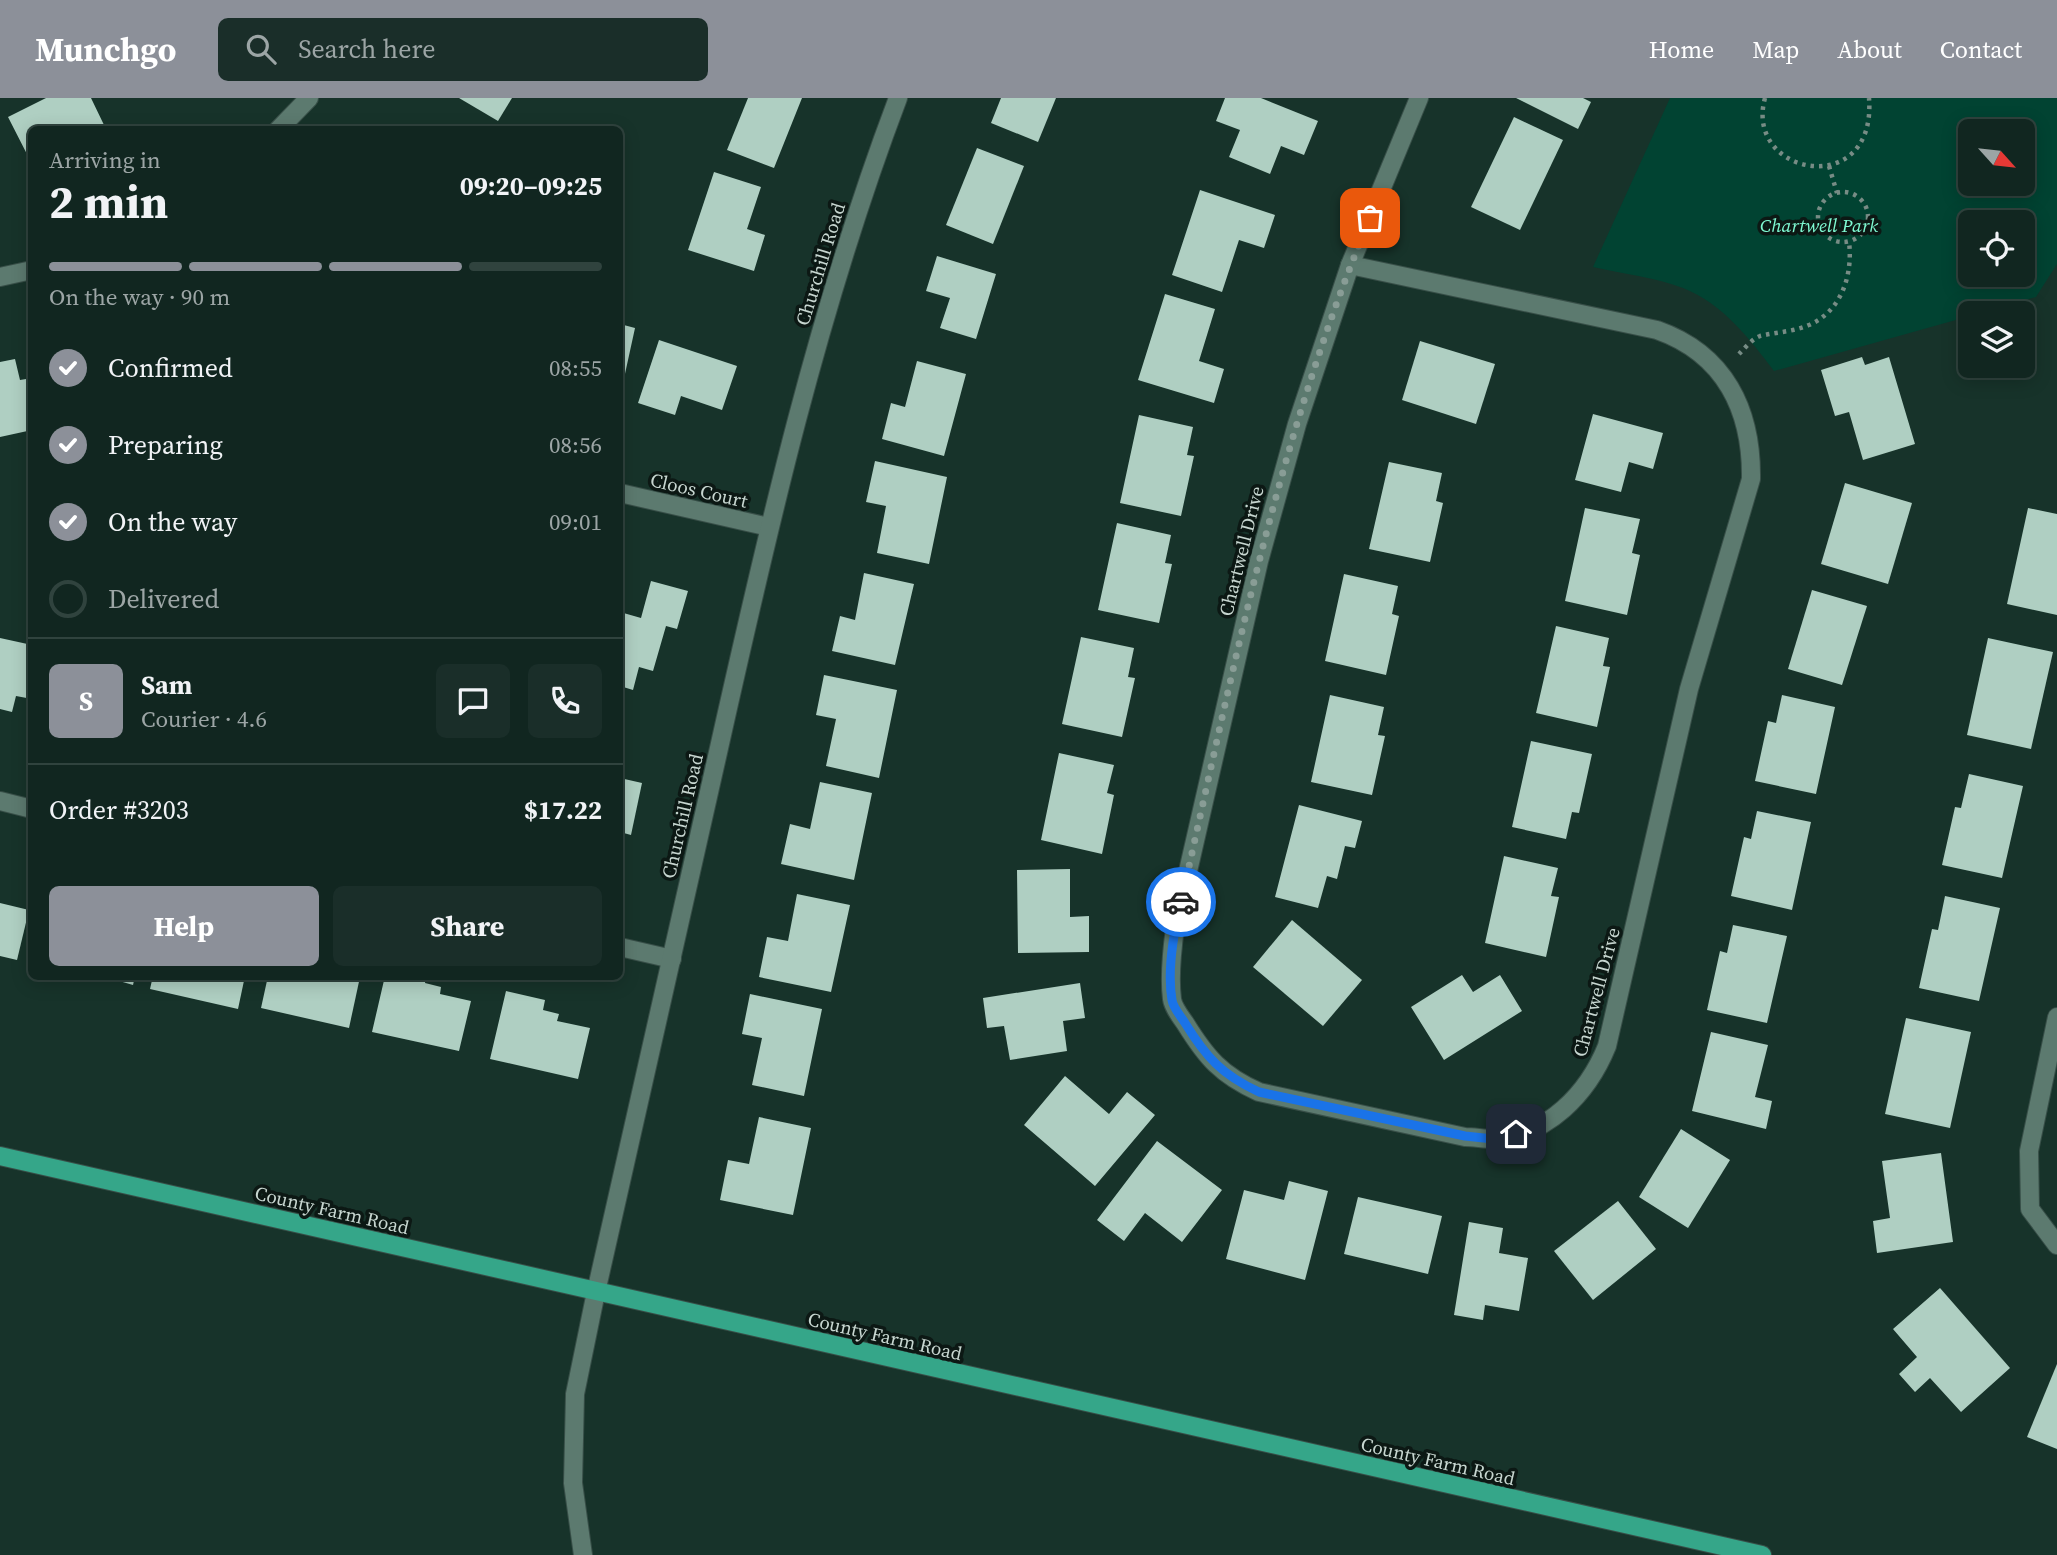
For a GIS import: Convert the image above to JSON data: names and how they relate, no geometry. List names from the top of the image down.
{
  "streets": {
    "main road": ["County Farm Road"],
    "street": ["Churchill Road", "Cloos Court", "Chartwell Drive"]
  },
  "crossings": [
    ["Churchill Road", "Cloos Court"],
    ["Churchill Road", "County Farm Road"]
  ],
  "parks": ["Chartwell Park"],
  "north": "bottom right",
  "page": {
    "header": "Munchgo",
    "search": "Search here",
    "nav": [
      "Home",
      "Map",
      "About",
      "Contact"
    ],
    "heading": ["2 min", "Arriving in", "09:20–09:25"],
    "panel": [
      "Sam",
      "Courier · 4.6",
      "Order #3203",
      "$17.22"
    ],
    "bar": "On the way · 90 m",
    "list": [
      ["Confirmed", "08:55"],
      ["Preparing", "08:56"],
      ["On the way", "09:01"],
      "Delivered"
    ],
    "round": "S",
    "buttons": ["Help", "Share"]
  }
}
